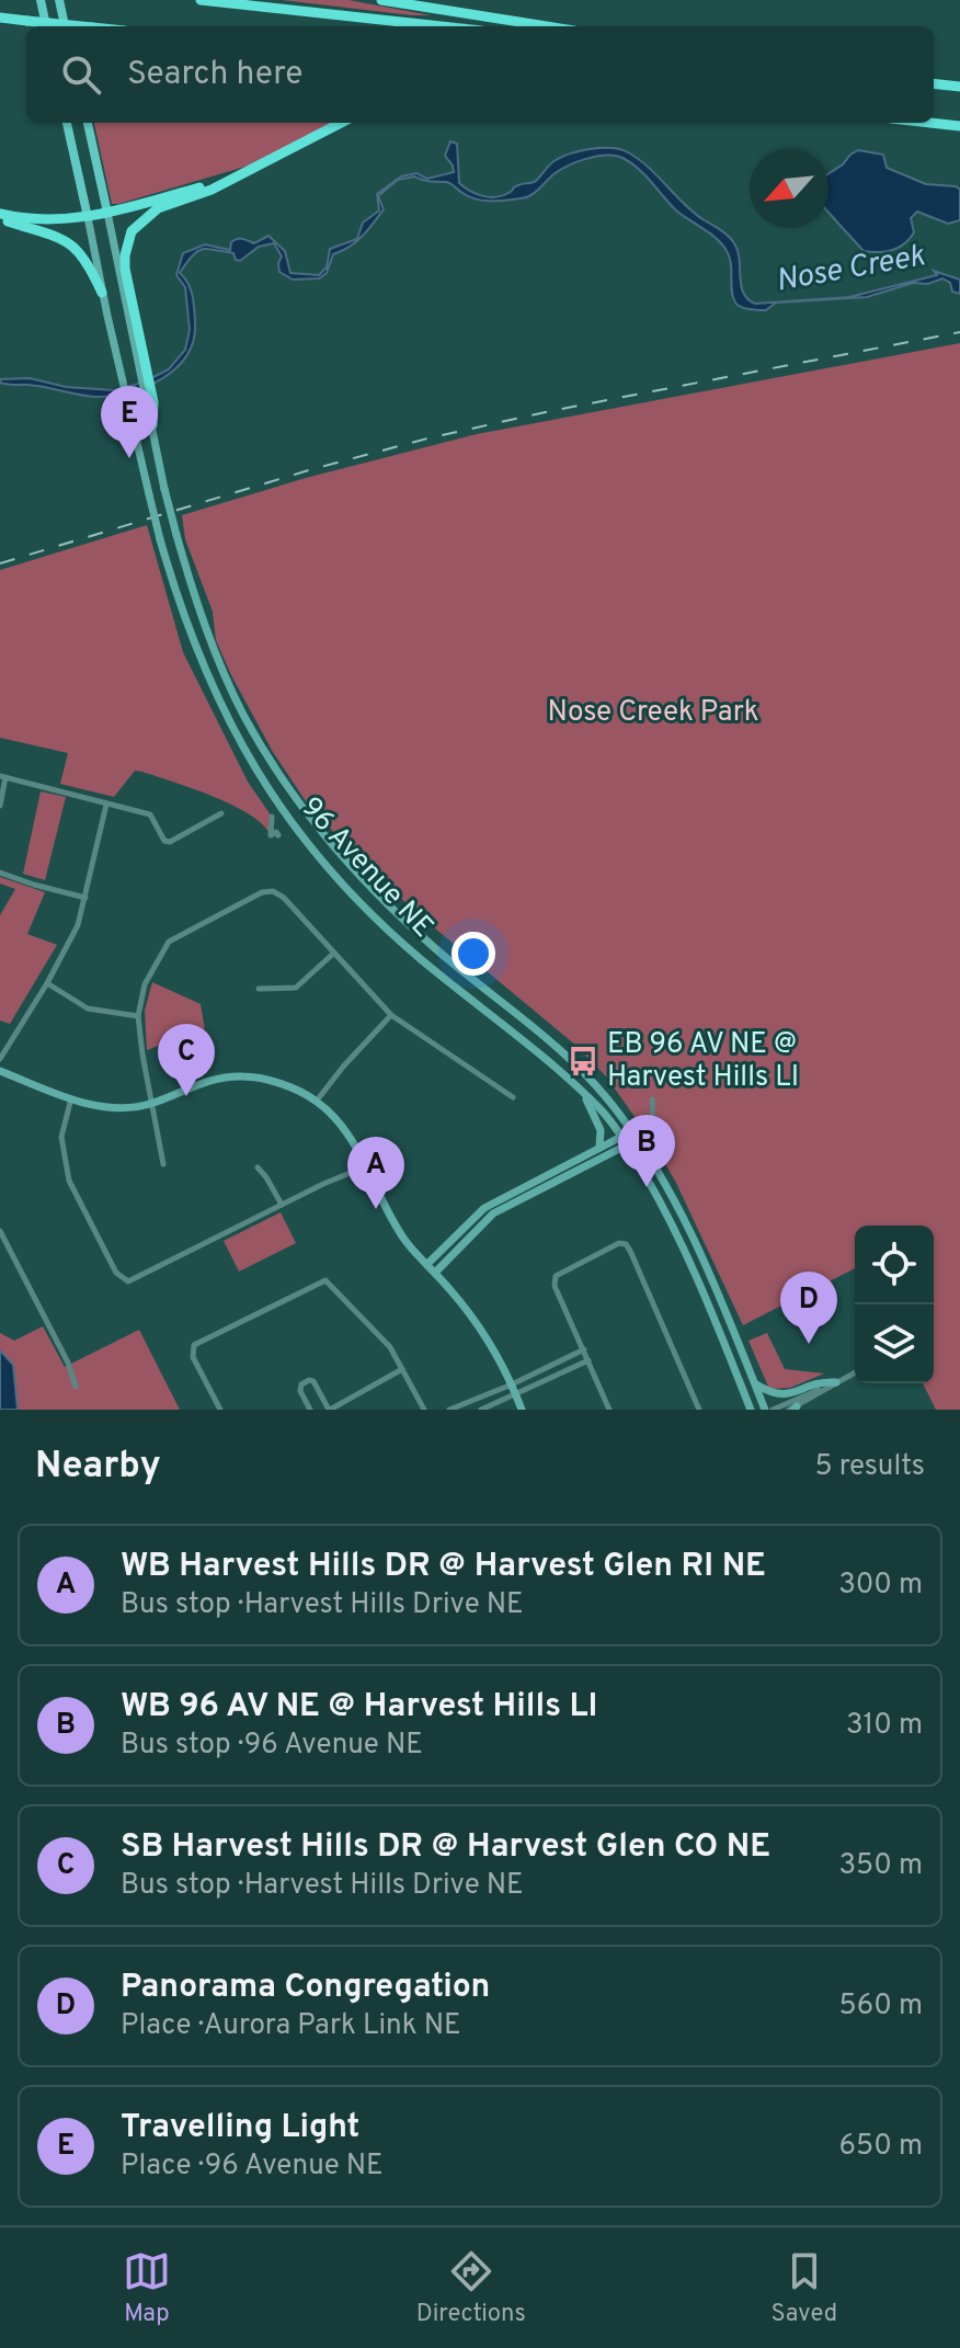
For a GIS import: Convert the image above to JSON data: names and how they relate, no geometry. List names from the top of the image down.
{
  "streets": {
    "main road": ["96 Avenue NE"]
  },
  "water": ["Nose Creek"],
  "parks": ["Nose Creek Park"],
  "places": {
    "bus stop": ["EB 96 AV NE @ Harvest Hills LI"]
  },
  "north": "bottom left",
  "page": {
    "search": "Search here",
    "pins": [
      "E",
      "C",
      "B",
      "A",
      "D"
    ],
    "heading": ["Nearby", "5 results"],
    "list": [
      {
        "mark": "A",
        "name": "WB Harvest Hills DR @ Harvest Glen RI NE",
        "note": "Bus stop · Harvest Hills Drive NE",
        "value": "300 m"
      },
      {
        "mark": "B",
        "name": "WB 96 AV NE @ Harvest Hills LI",
        "note": "Bus stop · 96 Avenue NE",
        "value": "310 m"
      },
      {
        "mark": "C",
        "name": "SB Harvest Hills DR @ Harvest Glen CO NE",
        "note": "Bus stop · Harvest Hills Drive NE",
        "value": "350 m"
      },
      {
        "mark": "D",
        "name": "Panorama Congregation",
        "note": "Place · Aurora Park Link NE",
        "value": "560 m"
      },
      {
        "mark": "E",
        "name": "Travelling Light",
        "note": "Place · 96 Avenue NE",
        "value": "650 m"
      }
    ],
    "nav": ["Map", "Directions", "Saved"]
  }
}
